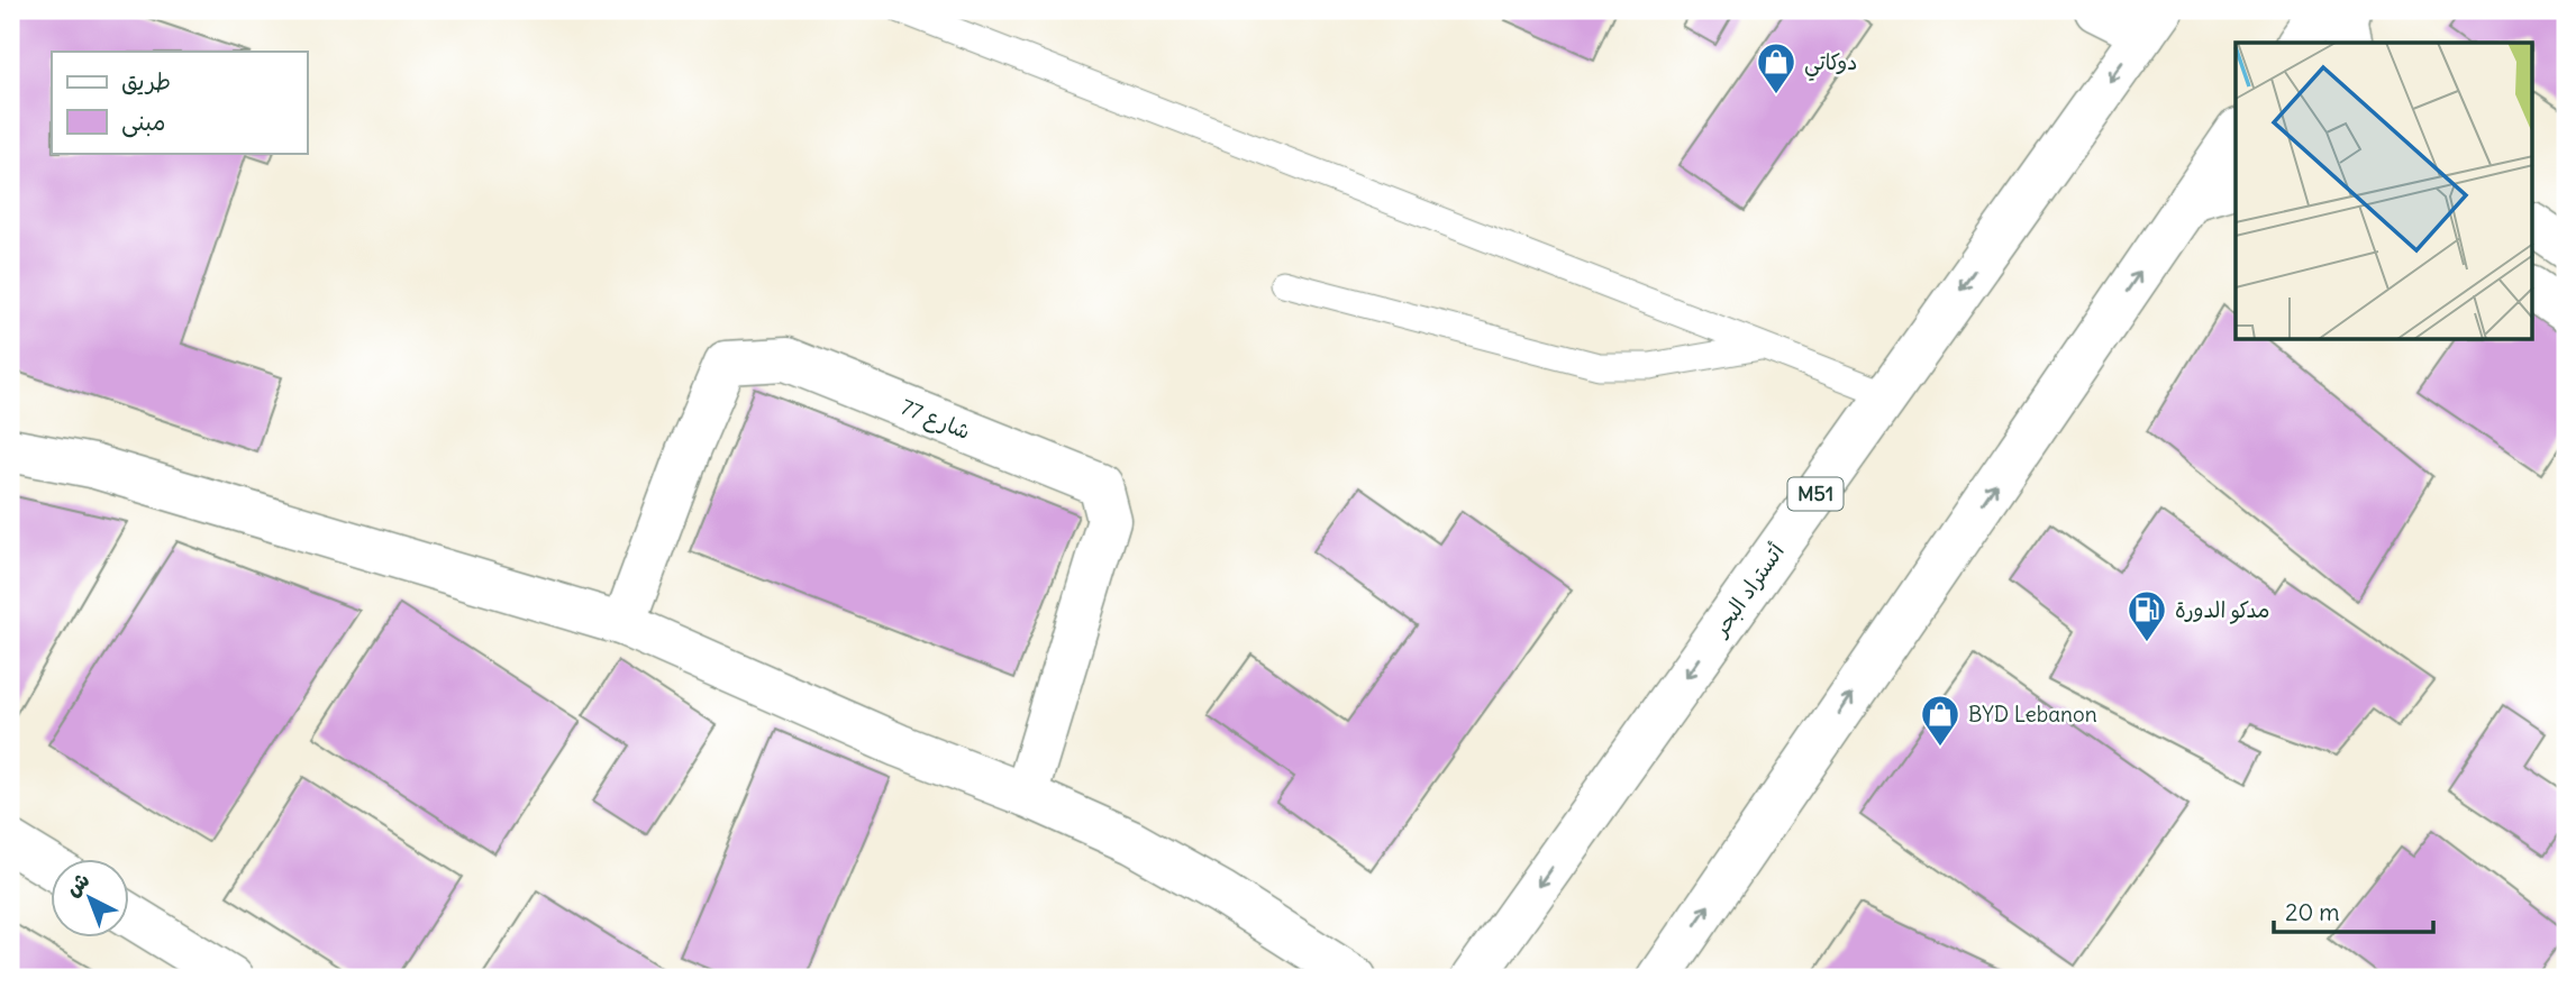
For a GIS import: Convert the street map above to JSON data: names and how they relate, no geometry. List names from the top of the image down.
{
  "streets": {
    "main road": ["شارع 77", "M51", "أتستراد البحر"]
  },
  "places": {
    "shop": ["دوكاتي", "BYD Lebanon"],
    "fuel station": ["مدكو الدورة"]
  },
  "legend": ["طريق", "مبنى"],
  "scale_bar": "20 m",
  "north": "top left"
}
